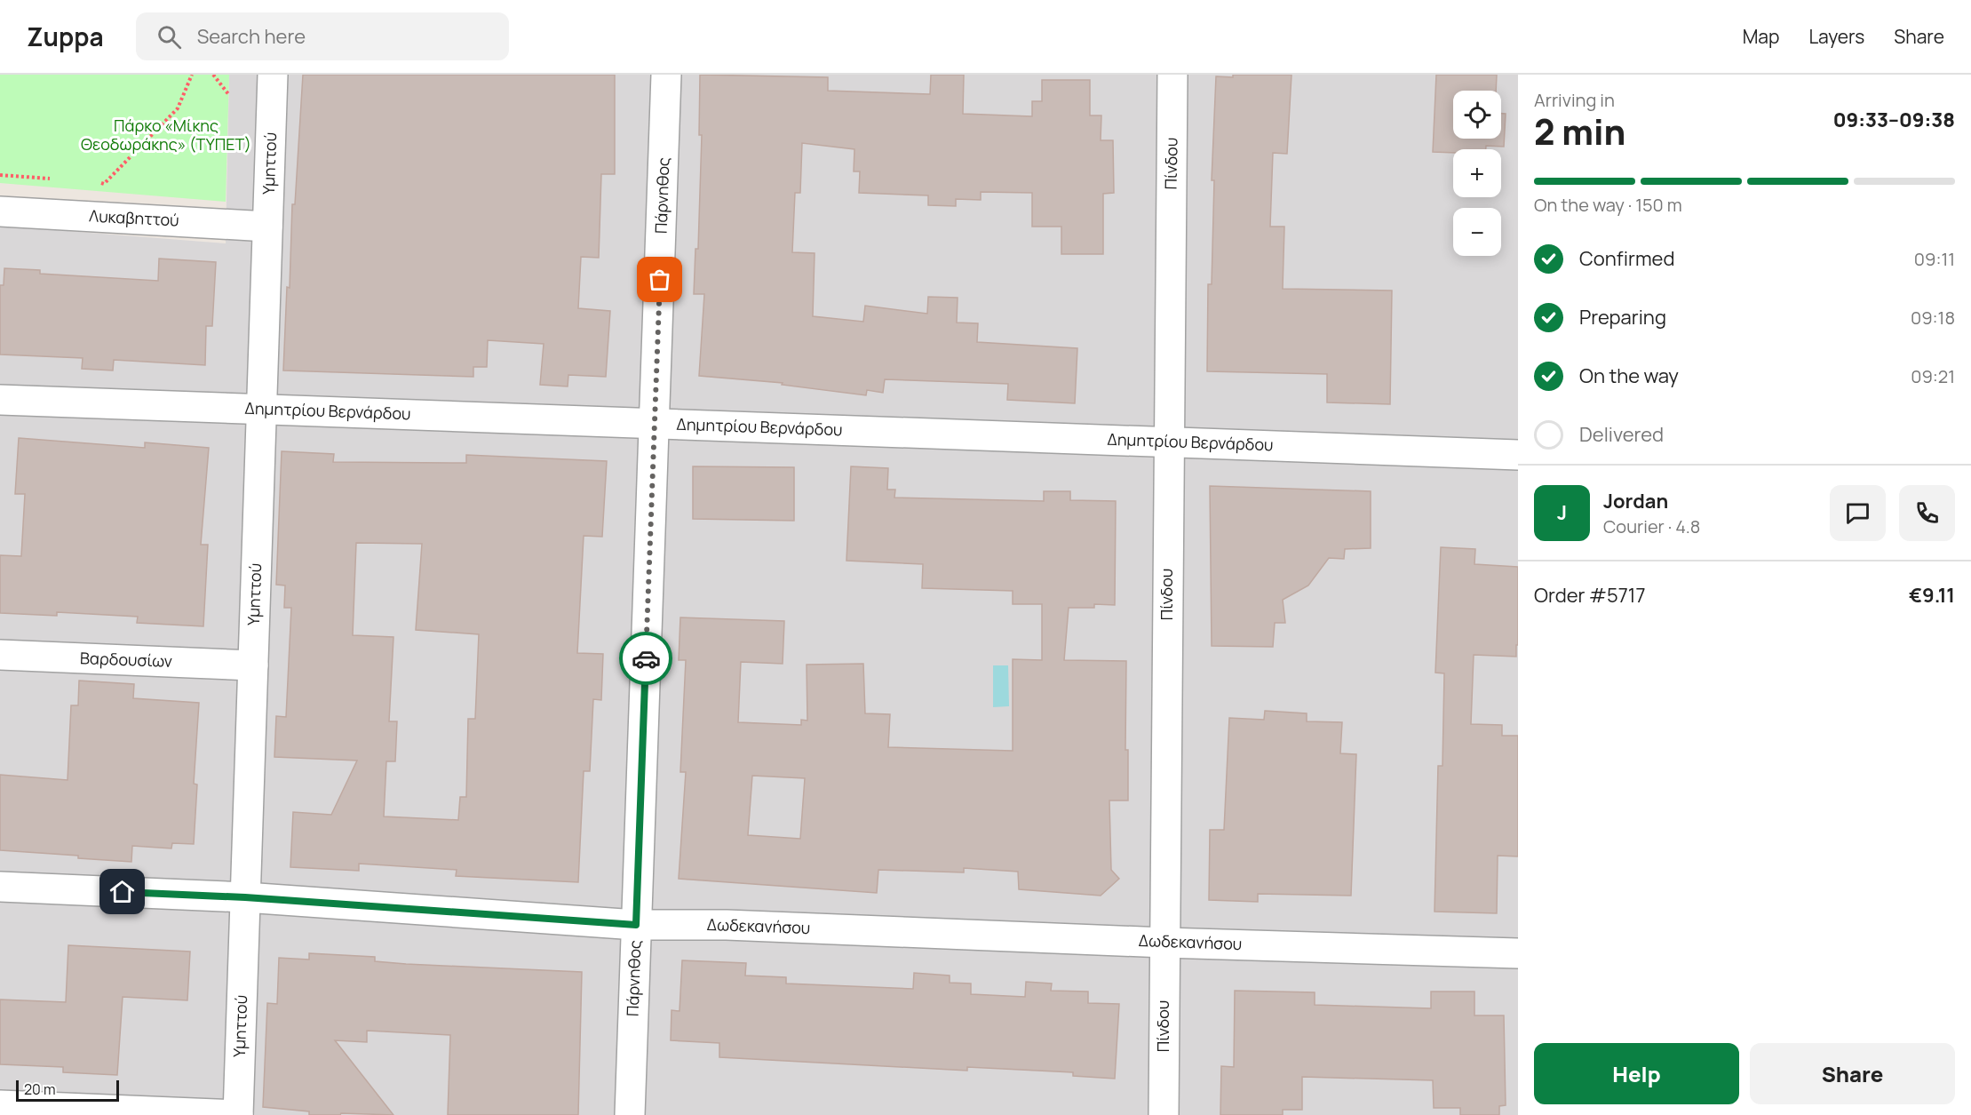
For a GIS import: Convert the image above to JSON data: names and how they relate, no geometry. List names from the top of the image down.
{
  "streets": {
    "street": [
      "Υμηττού",
      "Πίνδου",
      "Πάρνηθος",
      "Λυκαβηττού",
      "Δημητρίου Βερνάρδου",
      "Βαρδουσίων",
      "Δωδεκανήσου"
    ]
  },
  "crossings": [
    ["Υμηττού", "Λυκαβηττού"],
    ["Υμηττού", "Δημητρίου Βερνάρδου"],
    ["Υμηττού", "Βαρδουσίων"],
    ["Υμηττού", "Δωδεκανήσου"],
    ["Πίνδου", "Δημητρίου Βερνάρδου"],
    ["Πίνδου", "Δωδεκανήσου"],
    ["Πάρνηθος", "Δημητρίου Βερνάρδου"],
    ["Πάρνηθος", "Δωδεκανήσου"]
  ],
  "parks": ["Πάρκο «Μίκης Θεοδωράκης» (ΤΥΠΕΤ)"],
  "scale_bar": "20 m",
  "page": {
    "header": "Zuppa",
    "search": "Search here",
    "nav": ["Map", "Layers", "Share"],
    "heading": ["2 min", "Arriving in", "09:33–09:38"],
    "panel": [
      "Jordan",
      "Courier · 4.8",
      "Order #5717",
      "€9.11"
    ],
    "map_buttons": ["+", "−"],
    "bar": "On the way · 150 m",
    "list": [
      ["Confirmed", "09:11"],
      ["Preparing", "09:18"],
      ["On the way", "09:21"],
      "Delivered"
    ],
    "round": "J",
    "buttons": ["Help", "Share"],
    "scale": "20 m"
  }
}
